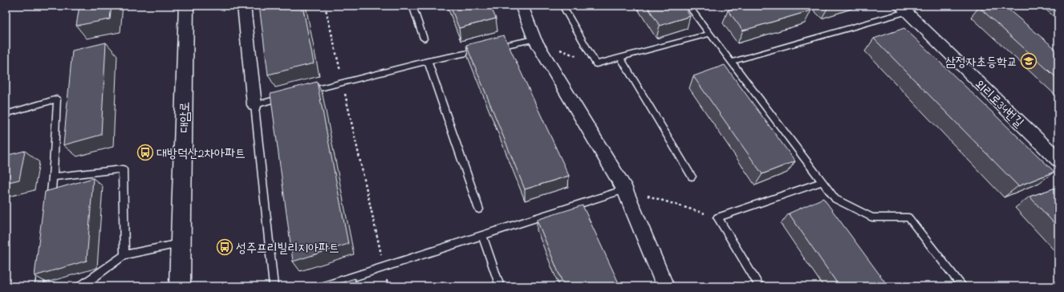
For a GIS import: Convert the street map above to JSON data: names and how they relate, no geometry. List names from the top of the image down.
{
  "streets": {
    "street": ["외리로34번길", "대암로"]
  },
  "places": {
    "school or university": ["삼정자초등학교"],
    "bus stop": ["대방덕산2차아파트", "성주프리빌리지아파트"]
  }
}
